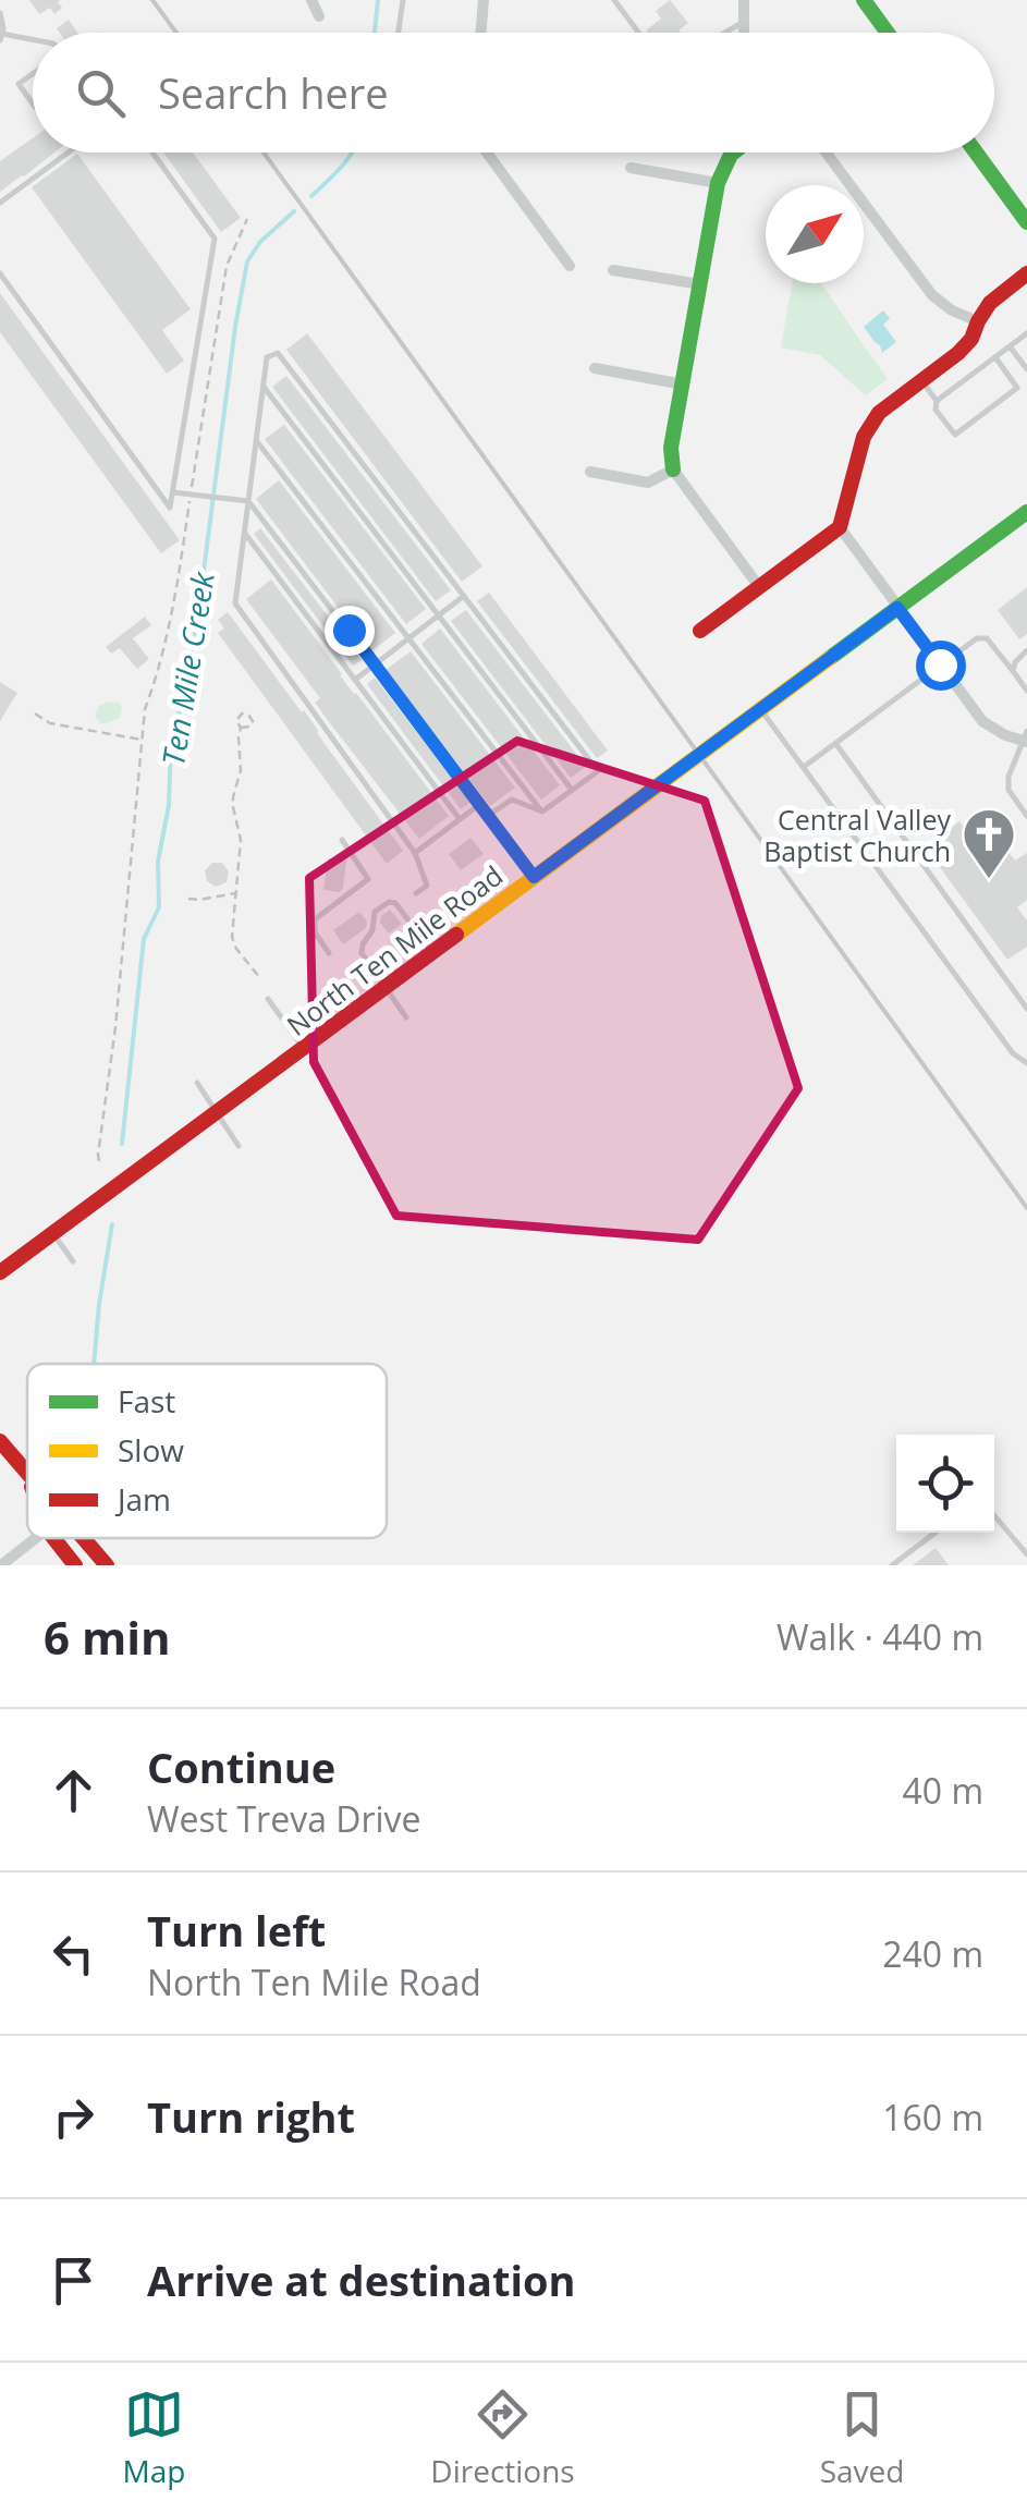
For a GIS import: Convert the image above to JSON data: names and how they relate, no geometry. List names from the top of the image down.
{
  "streets": {
    "main road": ["North Ten Mile Road"]
  },
  "water": ["Ten Mile Creek"],
  "places": {
    "church": ["Central Valley Baptist Church"]
  },
  "legend": ["Fast", "Slow", "Jam"],
  "north": "top right",
  "page": {
    "search": "Search here",
    "heading": ["6 min", "Walk · 440 m"],
    "list": [
      ["Continue", "West Treva Drive", "40 m"],
      ["Turn left", "North Ten Mile Road", "240 m"],
      ["Turn right", "160 m"],
      "Arrive at destination"
    ],
    "nav": ["Map", "Directions", "Saved"]
  }
}
